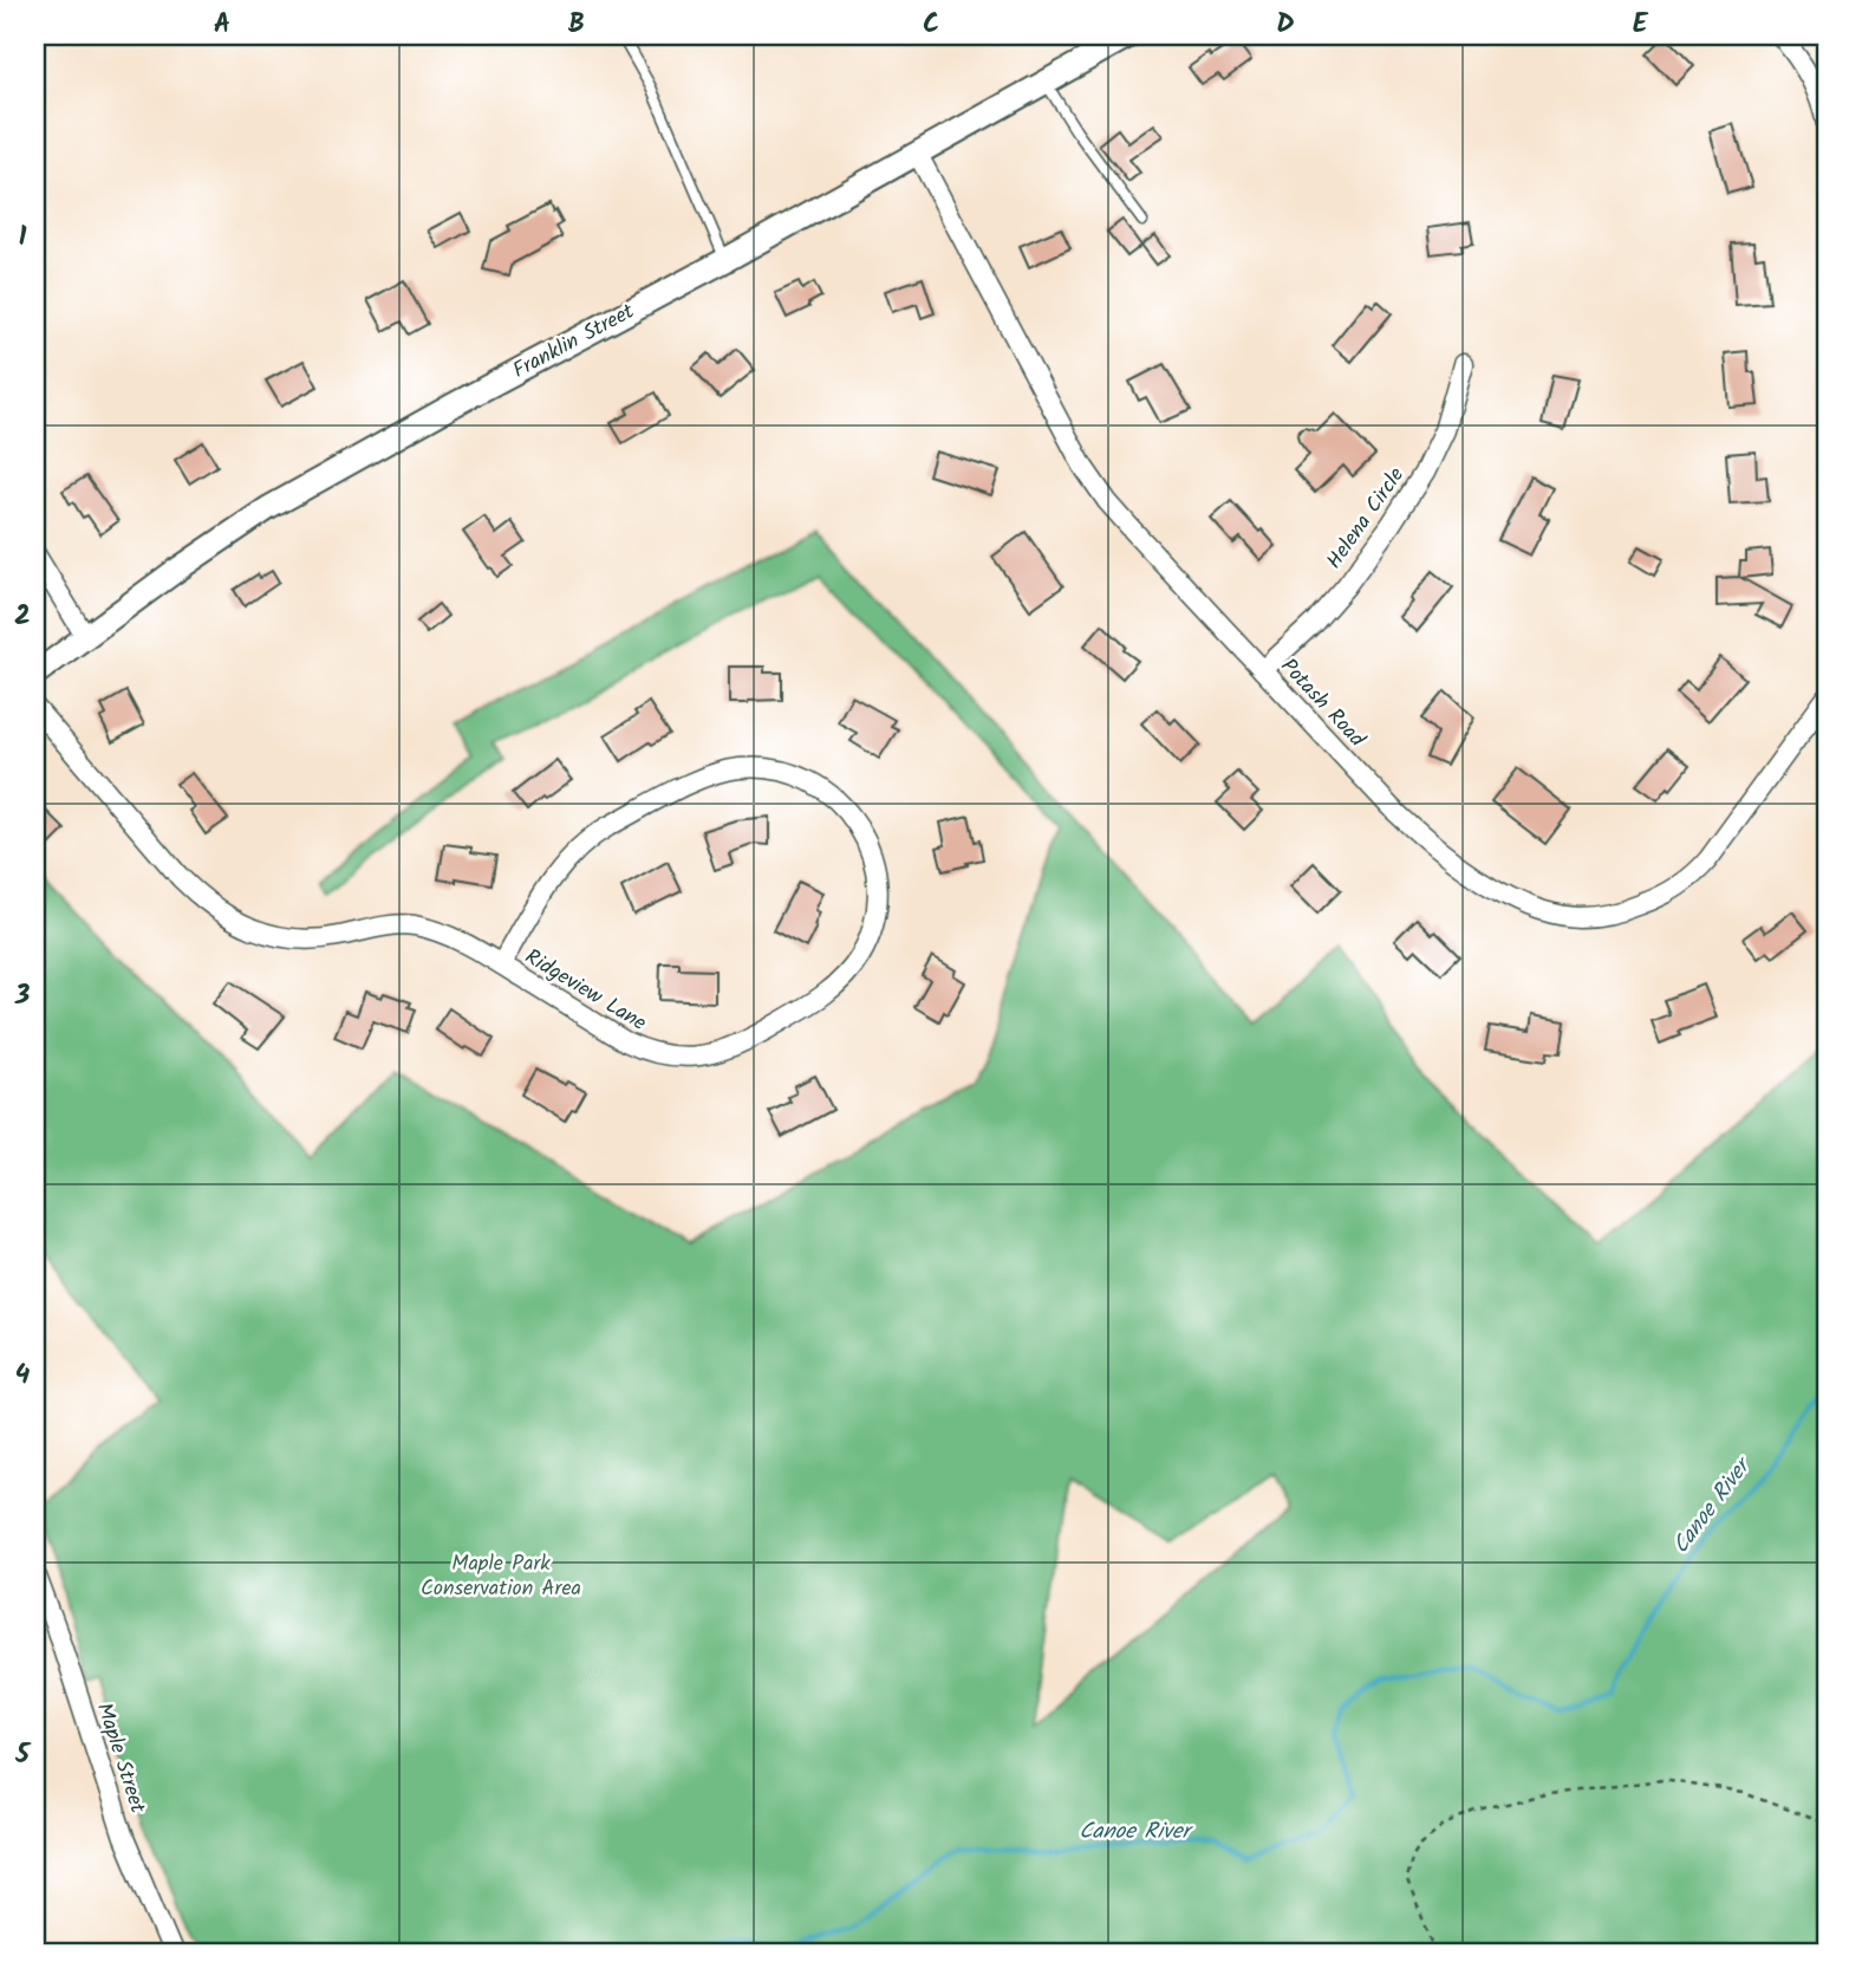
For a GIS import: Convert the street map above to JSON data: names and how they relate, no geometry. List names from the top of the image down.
{
  "streets": {
    "street": [
      "Franklin Street",
      "Helena Circle",
      "Potash Road",
      "Ridgeview Lane",
      "Maple Street"
    ]
  },
  "crossings": [
    ["Franklin Street", "Potash Road"],
    ["Helena Circle", "Potash Road"]
  ],
  "water": ["Canoe River"],
  "parks": ["Maple Park Conservation Area"],
  "grid": {
    "columns": [
      "A",
      "B",
      "C",
      "D",
      "E"
    ],
    "rows": [
      "1",
      "2",
      "3",
      "4",
      "5"
    ]
  }
}
